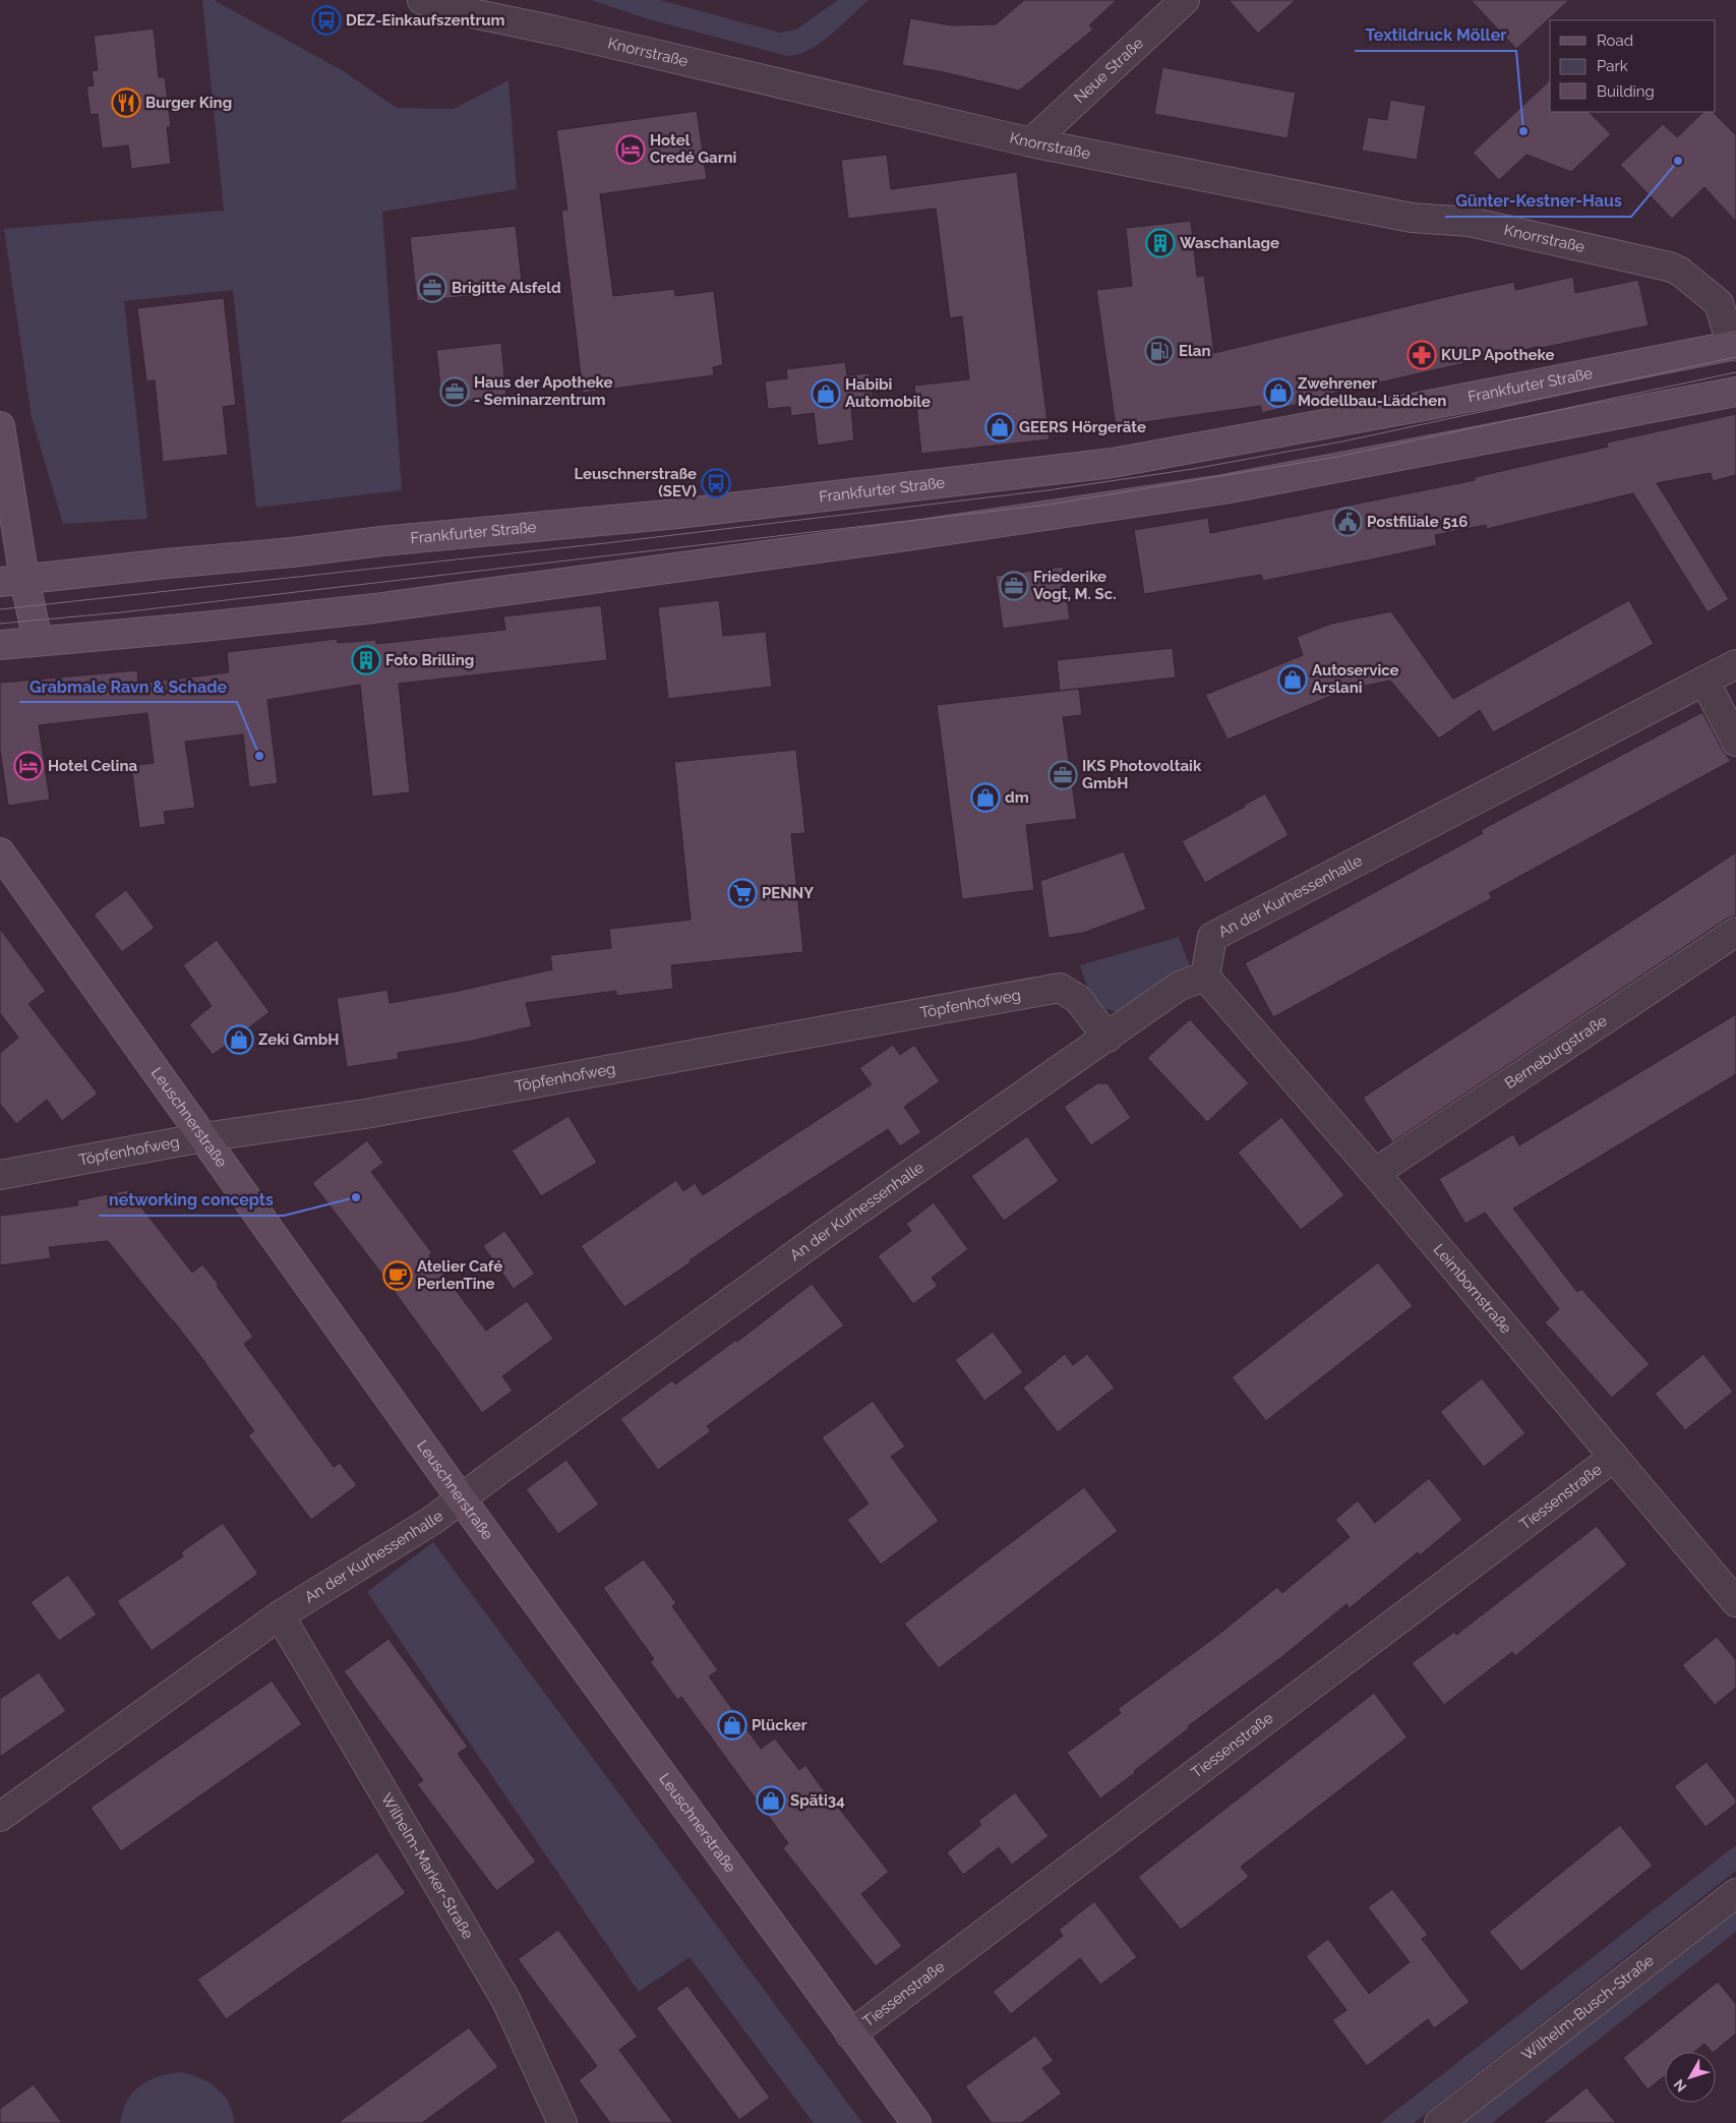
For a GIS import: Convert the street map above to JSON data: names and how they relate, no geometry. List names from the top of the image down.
{
  "streets": {
    "main road": ["Frankfurter Straße", "Leuschnerstraße"],
    "street": [
      "Knorrstraße",
      "Neue Straße",
      "An der Kurhessenhalle",
      "Töpfenhofweg",
      "Berneburgstraße",
      "Leimbornstraße",
      "Tiessenstraße",
      "Wilhelm-Marker-Straße",
      "Wilhelm-Busch-Straße"
    ]
  },
  "crossings": [
    ["Knorrstraße", "Neue Straße"],
    ["Knorrstraße", "Frankfurter Straße"],
    ["An der Kurhessenhalle", "Töpfenhofweg"],
    ["An der Kurhessenhalle", "Leuschnerstraße"],
    ["An der Kurhessenhalle", "Leimbornstraße"],
    ["An der Kurhessenhalle", "Wilhelm-Marker-Straße"],
    ["Töpfenhofweg", "Leuschnerstraße"],
    ["Berneburgstraße", "Leimbornstraße"],
    ["Leuschnerstraße", "Tiessenstraße"],
    ["Leimbornstraße", "Tiessenstraße"]
  ],
  "places": {
    "bus stop": ["DEZ-Einkaufszentrum", "Leuschnerstraße (SEV)"],
    "restaurant": ["Burger King"],
    "other": [
      "Textildruck Möller",
      "Günter-Kestner-Haus",
      "Grabmale Ravn & Schade",
      "networking concepts"
    ],
    "hotel": ["Hotel Credé Garni", "Hotel Celina"],
    "building": ["Waschanlage", "Foto Brilling"],
    "office": [
      "Brigitte Alsfeld",
      "Haus der Apotheke - Seminarzentrum",
      "Friederike Vogt, M. Sc.",
      "IKS Photovoltaik GmbH"
    ],
    "fuel station": ["Elan"],
    "pharmacy": ["KULP Apotheke"],
    "shop": [
      "Zwehrener Modellbau-Lädchen",
      "Habibi Automobile",
      "GEERS Hörgeräte",
      "Autoservice Arslani",
      "dm",
      "Zeki GmbH",
      "Plücker",
      "Späti34"
    ],
    "public building": ["Postfiliale 516"],
    "supermarket": ["PENNY"],
    "cafe": ["Atelier Café PerlenTine"]
  },
  "legend": ["Road", "Park", "Building"],
  "north": "bottom left"
}
